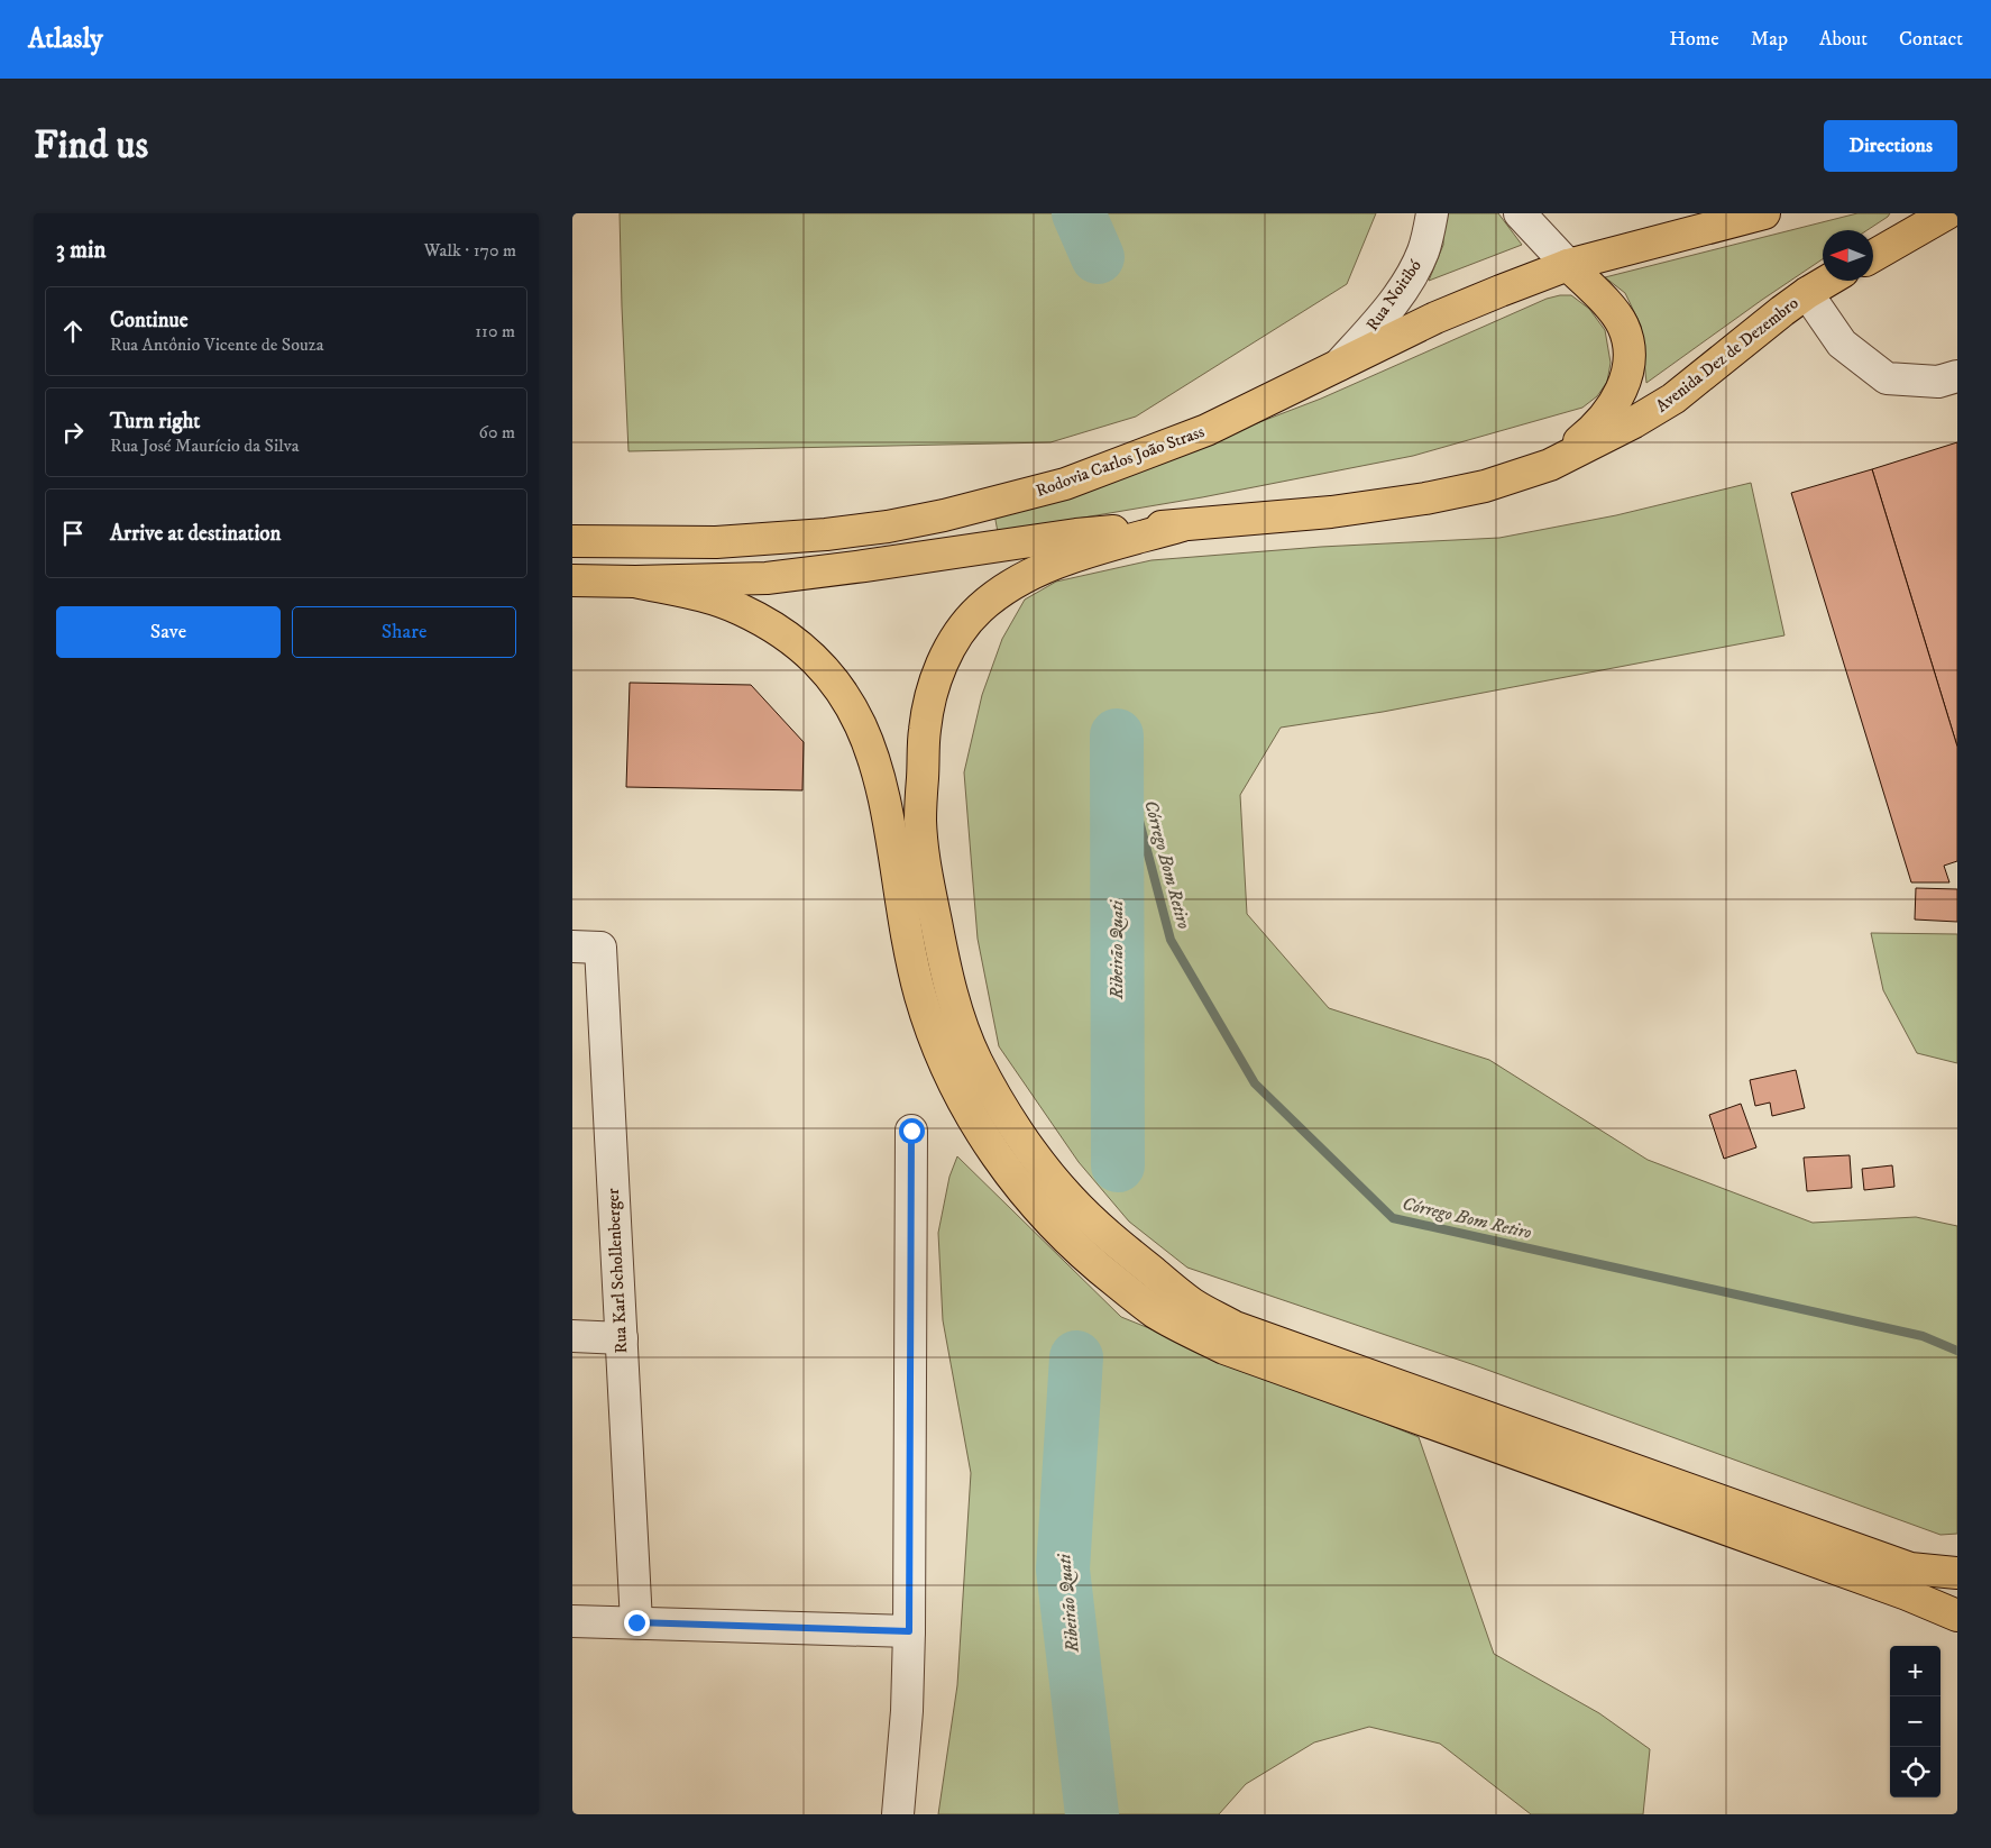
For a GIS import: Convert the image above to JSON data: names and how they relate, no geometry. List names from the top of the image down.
{
  "streets": {
    "highway": ["Avenida Dez de Dezembro", "Rodovia Carlos João Strass"],
    "street": ["Rua Noitibó", "Rua Karl Schollenberger"]
  },
  "crossings": [
    ["Rua Noitibó", "Rodovia Carlos João Strass"]
  ],
  "water": ["Córrego Bom Retiro", "Ribeirão Quati"],
  "north": "left",
  "page": {
    "header": "Atlasly",
    "nav": [
      "Home",
      "Map",
      "About",
      "Contact"
    ],
    "buttons": [
      "Directions",
      ["Save", "Share"]
    ],
    "title": "Find us",
    "heading": ["3 min", "Walk · 170 m"],
    "list": [
      ["Continue", "Rua Antônio Vicente de Souza", "110 m"],
      ["Turn right", "Rua José Maurício da Silva", "60 m"],
      "Arrive at destination"
    ],
    "map_buttons": ["+", "−"]
  }
}
